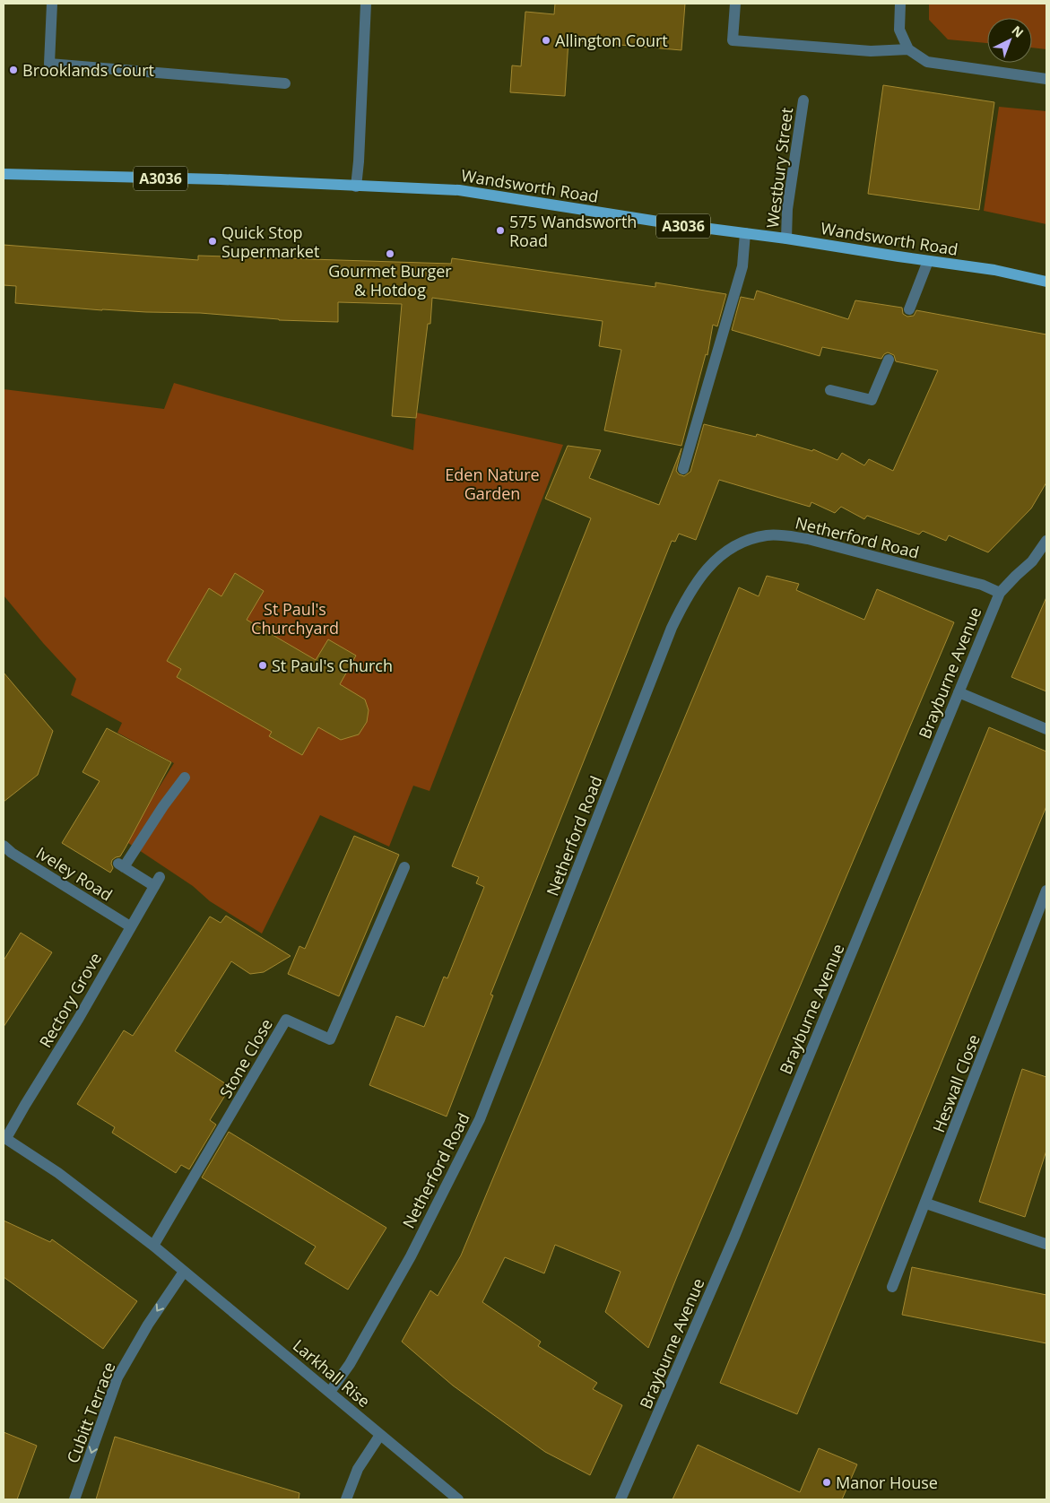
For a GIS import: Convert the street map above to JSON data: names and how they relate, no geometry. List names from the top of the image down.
{
  "streets": {
    "main road": ["A3036", "Wandsworth Road"],
    "street": [
      "Westbury Street",
      "Netherford Road",
      "Brayburne Avenue",
      "Iveley Road",
      "Rectory Grove",
      "Stone Close",
      "Heswall Close",
      "Larkhall Rise",
      "Cubitt Terrace"
    ]
  },
  "crossings": [
    ["Westbury Street", "Wandsworth Road"],
    ["Netherford Road", "Brayburne Avenue"],
    ["Netherford Road", "Larkhall Rise"],
    ["Iveley Road", "Rectory Grove"],
    ["Rectory Grove", "Stone Close"],
    ["Rectory Grove", "Larkhall Rise"],
    ["Rectory Grove", "Cubitt Terrace"],
    ["Larkhall Rise", "Cubitt Terrace"]
  ],
  "one_way": ["Cubitt Terrace"],
  "parks": ["Eden Nature Garden", "St Paul's Churchyard"],
  "places": [
    "Allington Court",
    "Brooklands Court",
    "575 Wandsworth Road",
    "Quick Stop Supermarket",
    "Gourmet Burger & Hotdog",
    "St Paul's Church",
    "Manor House"
  ],
  "north": "top right"
}
